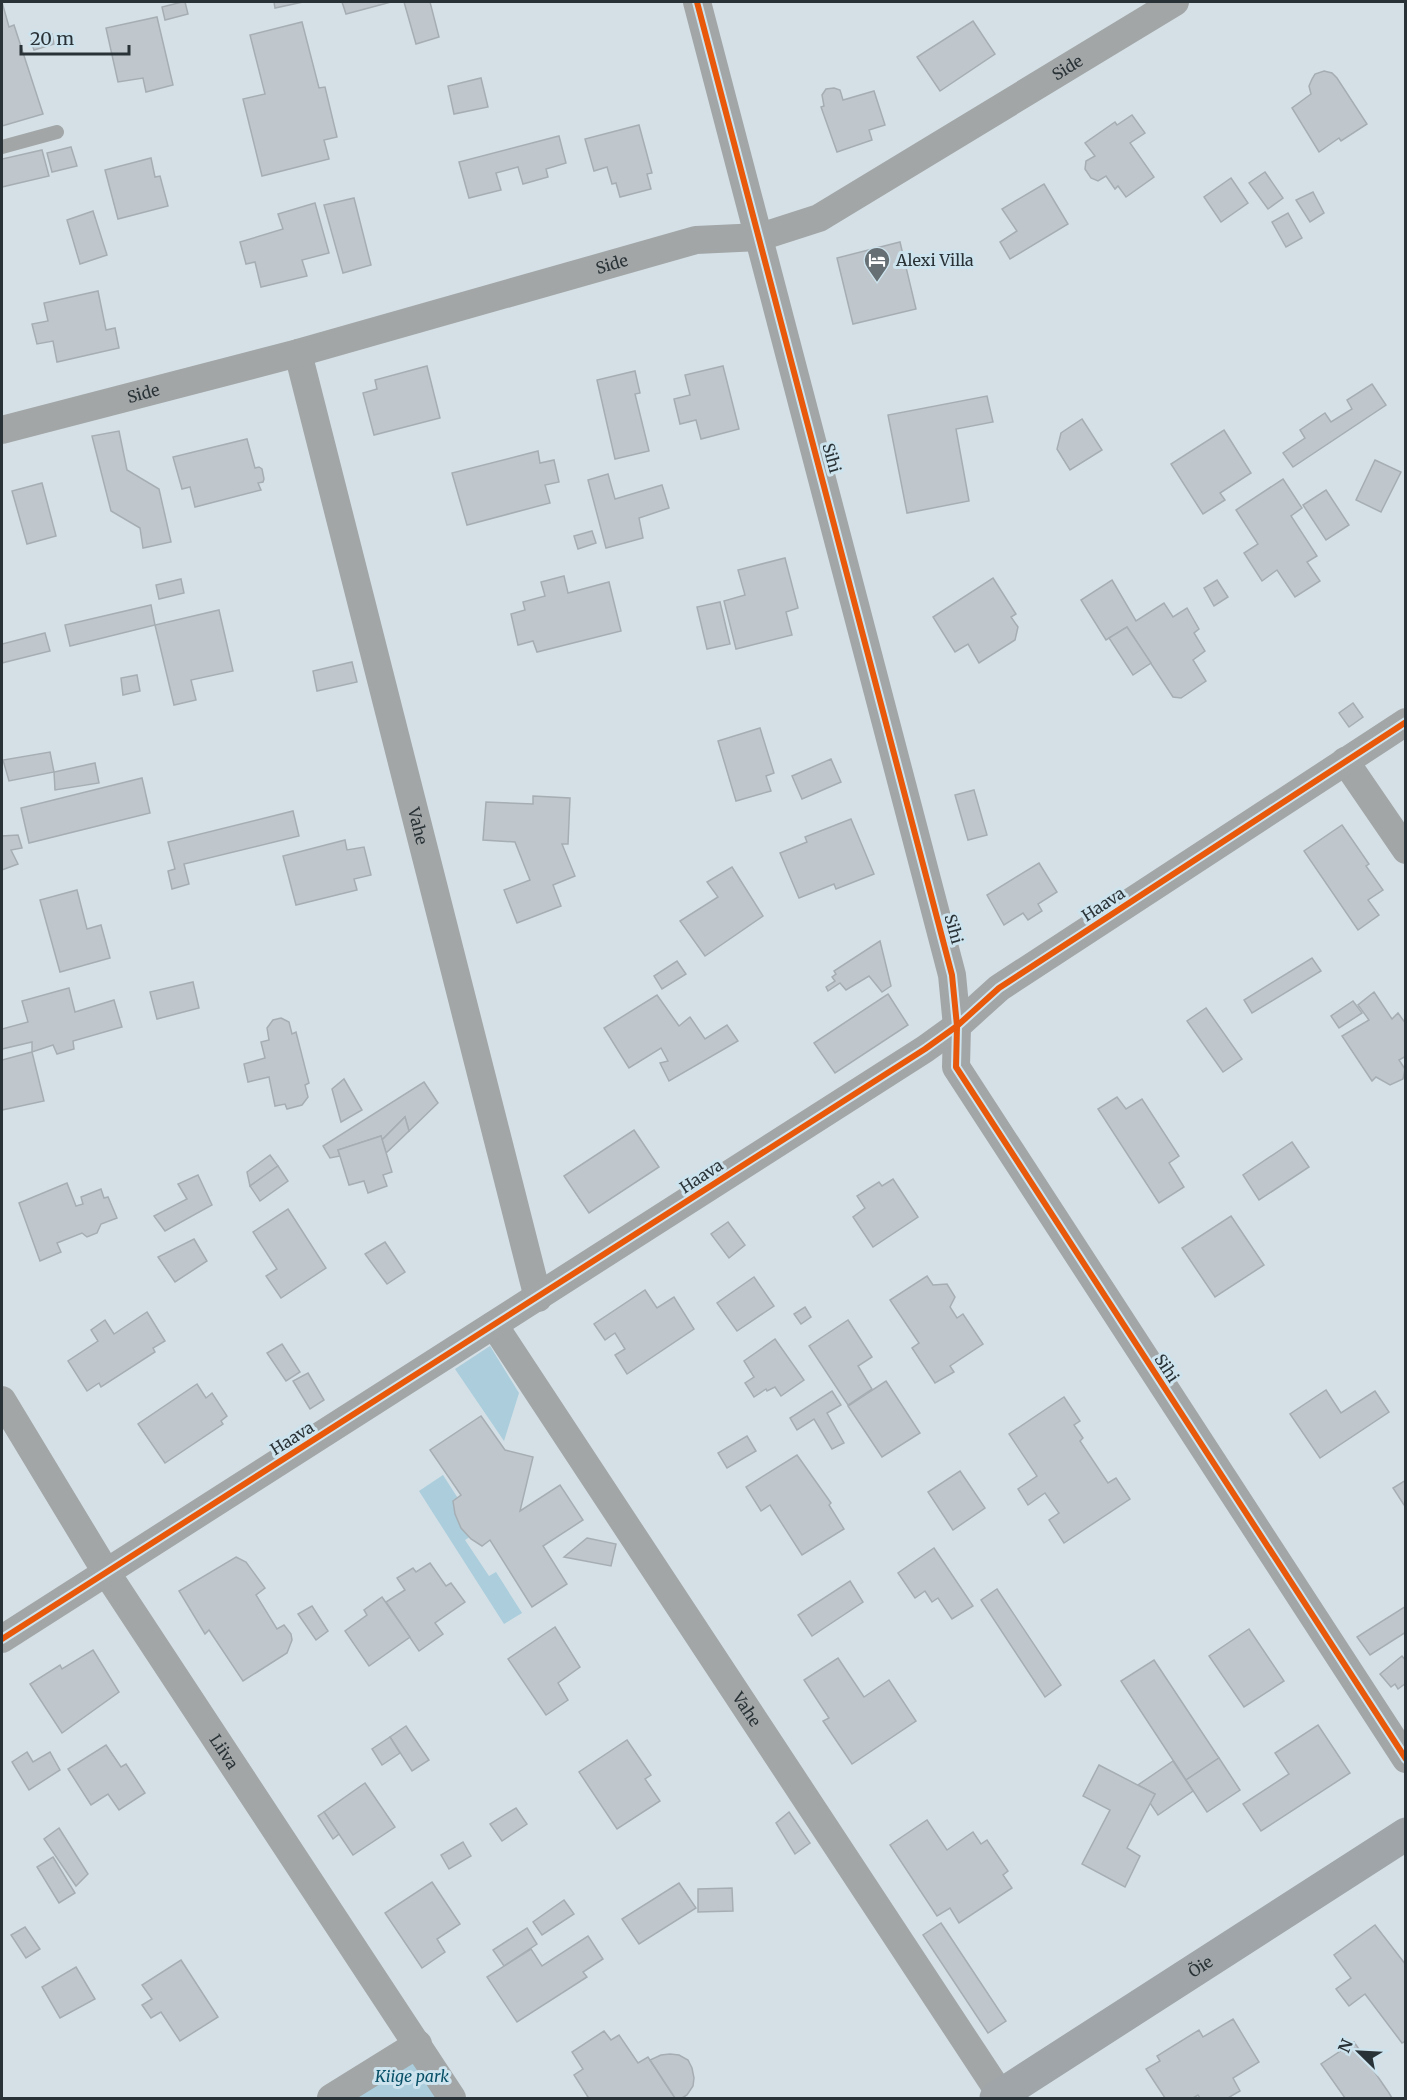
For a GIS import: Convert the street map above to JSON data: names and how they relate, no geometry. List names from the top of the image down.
{
  "streets": {
    "street": [
      "Side",
      "Sihi",
      "Vahe",
      "Haava",
      "Liiva",
      "Õie"
    ]
  },
  "crossings": [
    ["Side", "Sihi"],
    ["Side", "Vahe"],
    ["Sihi", "Haava"],
    ["Vahe", "Haava"],
    ["Vahe", "Õie"],
    ["Haava", "Liiva"]
  ],
  "parks": ["Kiige park"],
  "places": {
    "hotel": ["Alexi Villa"]
  },
  "scale_bar": "20 m",
  "north": "top left"
}
